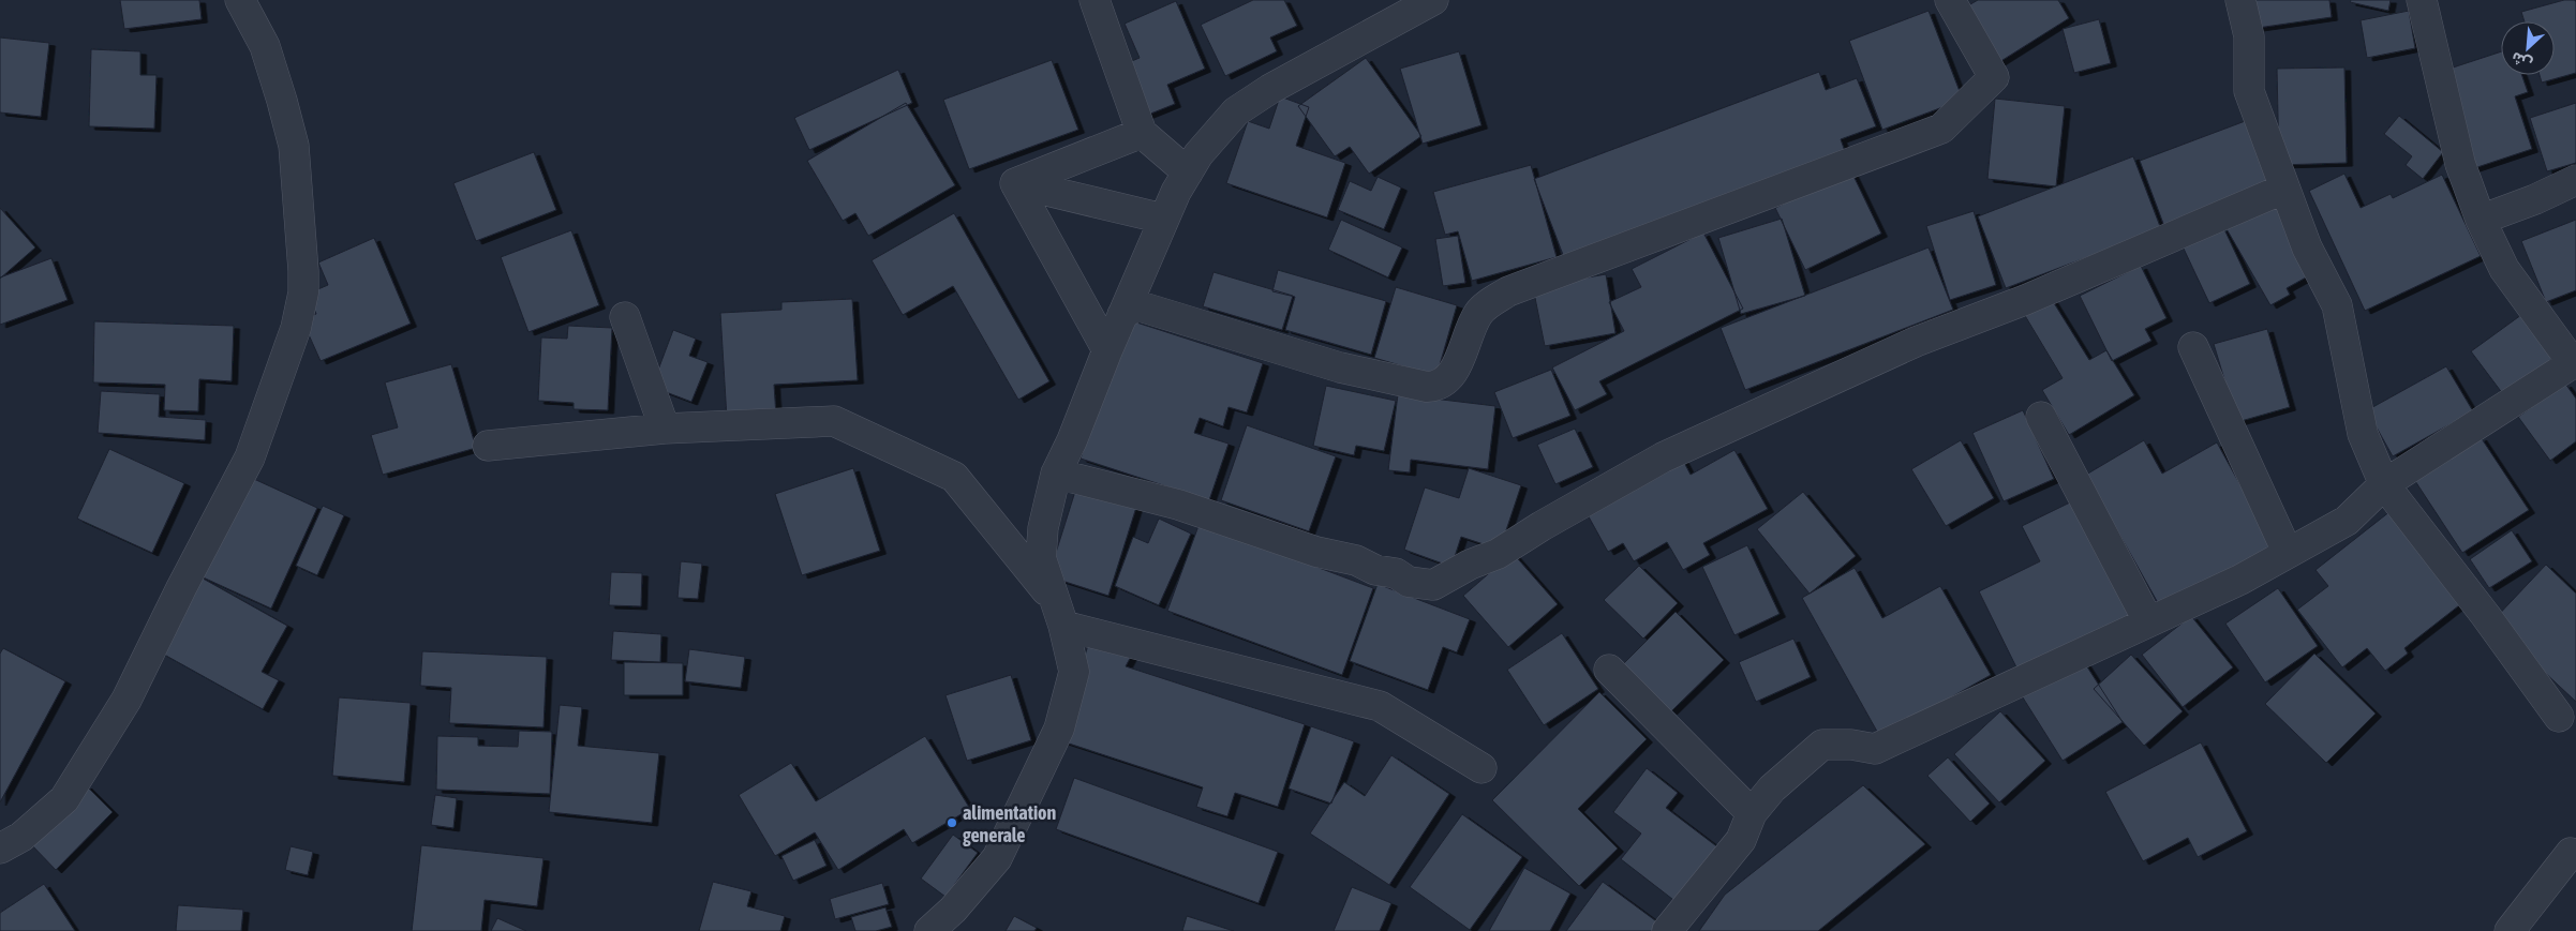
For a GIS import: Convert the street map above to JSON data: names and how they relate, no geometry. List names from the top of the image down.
{
  "places": ["alimentation generale"],
  "north": "bottom left"
}
